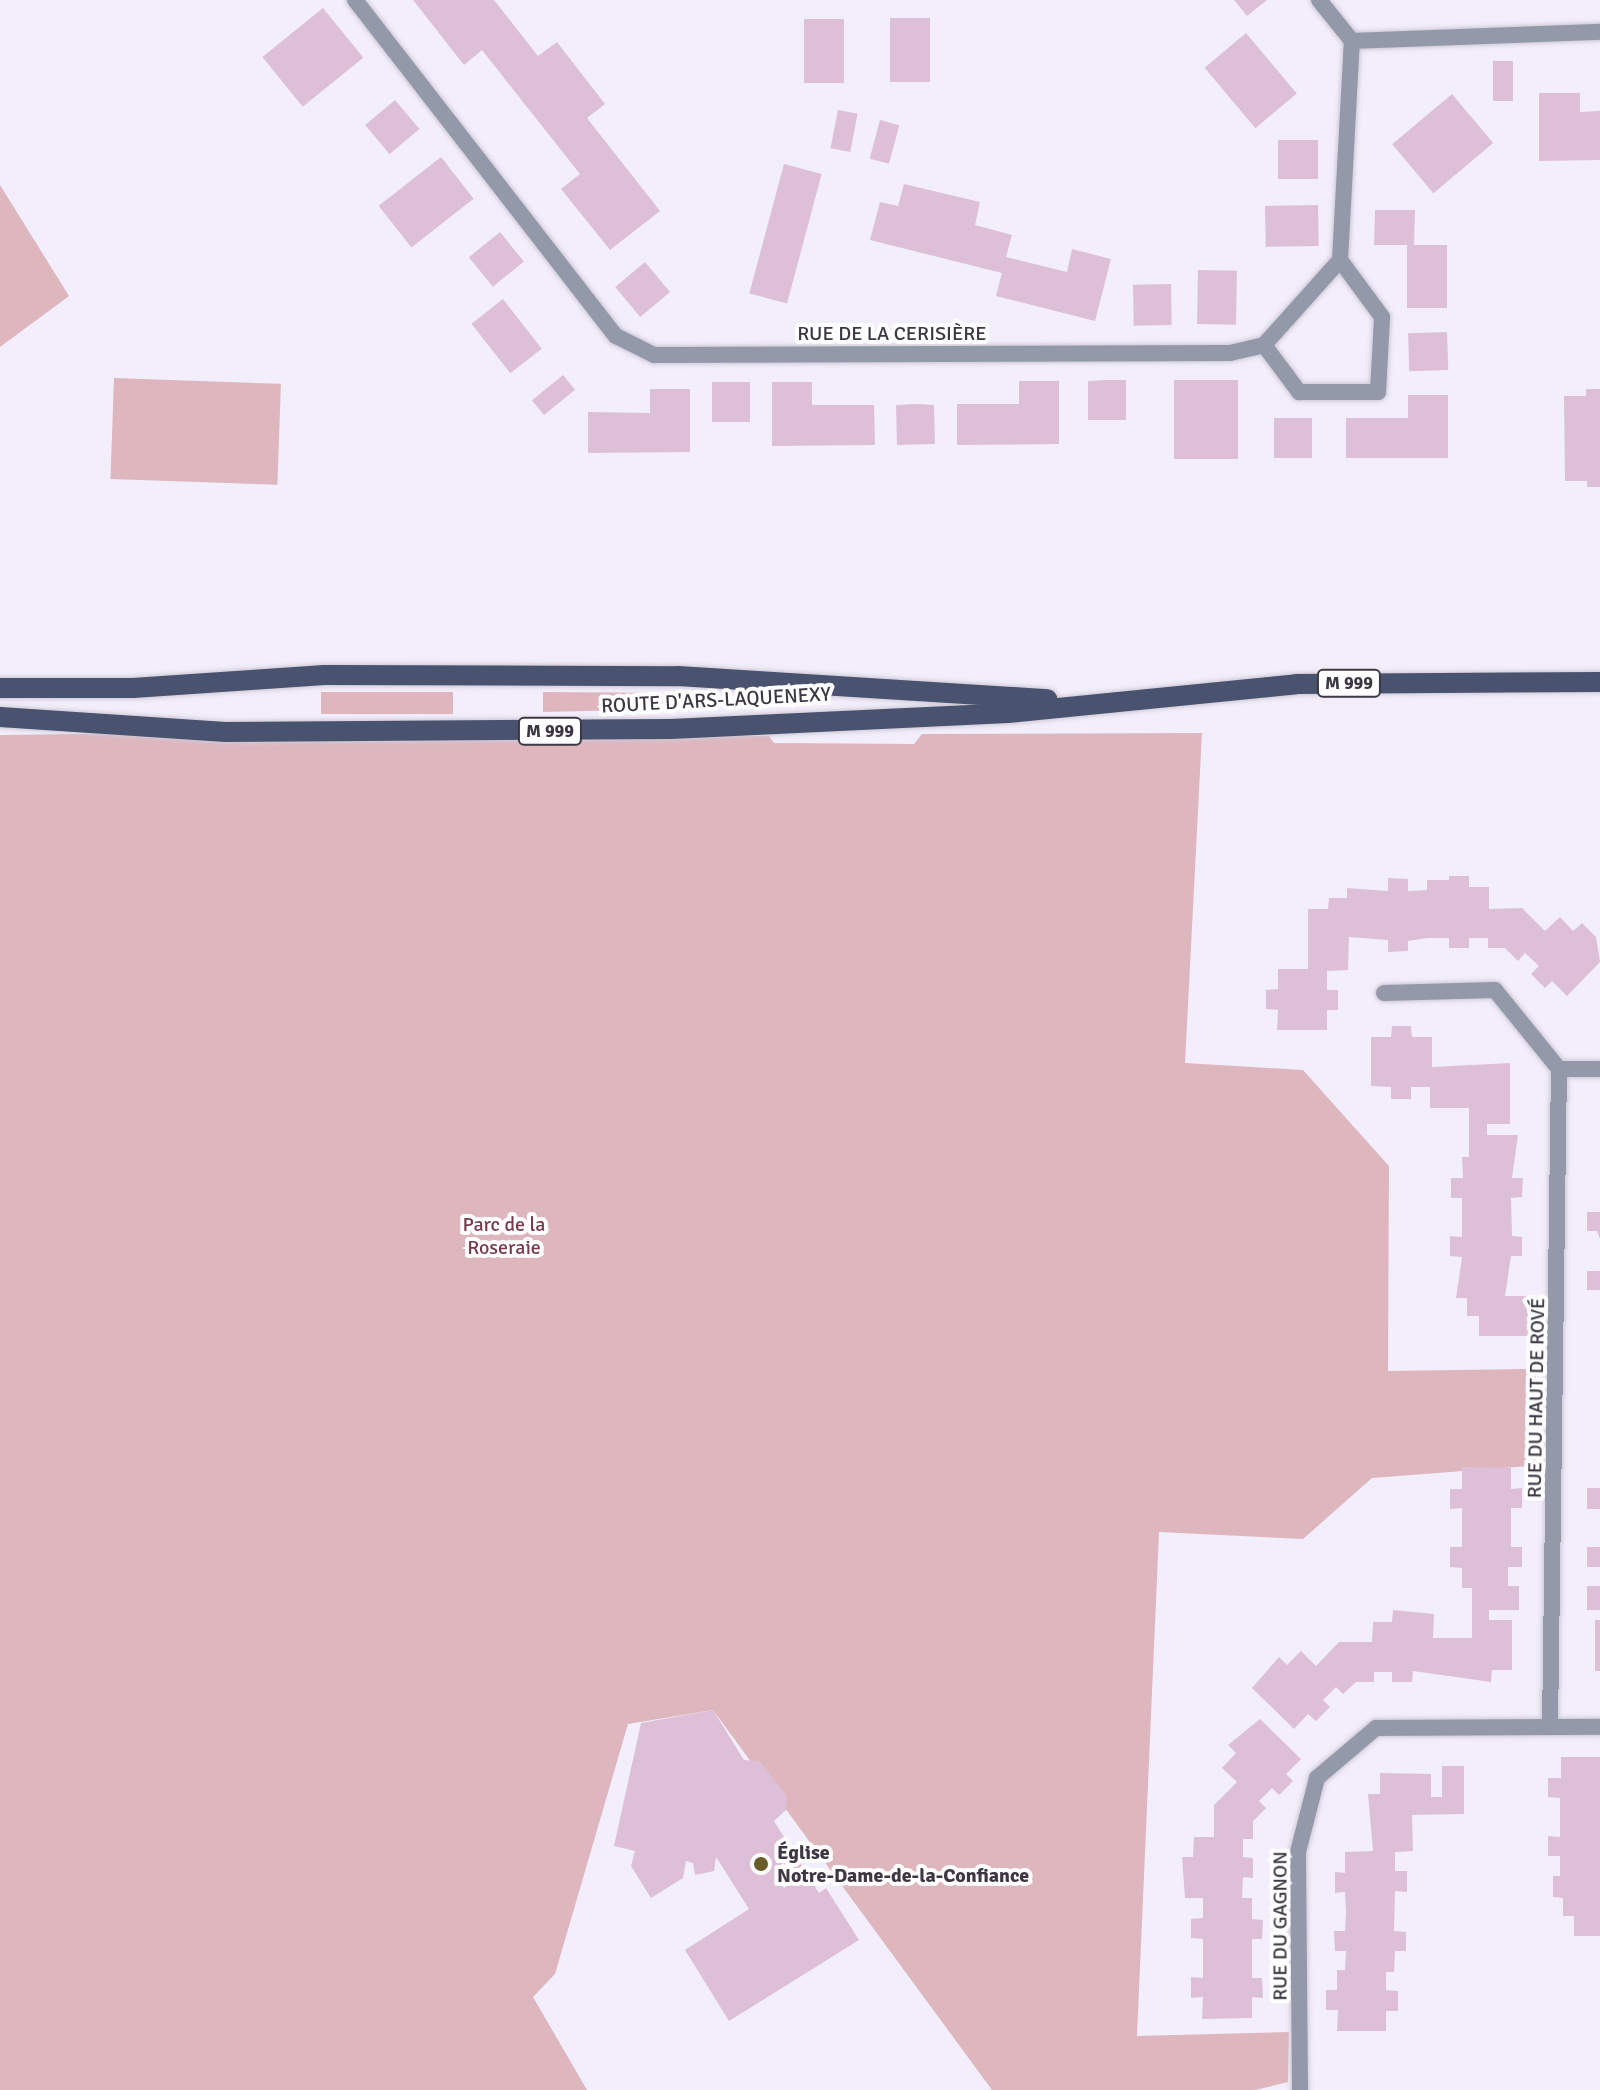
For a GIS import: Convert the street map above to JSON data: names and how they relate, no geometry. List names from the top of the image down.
{
  "streets": {
    "main road": ["M 999", "ROUTE D'ARS-LAQUENEXY"],
    "street": ["RUE DE LA CERISIÈRE", "RUE DU HAUT DE ROVÉ", "RUE DU GAGNON"]
  },
  "crossings": [
    ["RUE DU HAUT DE ROVÉ", "RUE DU GAGNON"]
  ],
  "parks": ["Parc de la Roseraie"],
  "places": ["Église Notre-Dame-de-la-Confiance"]
}
